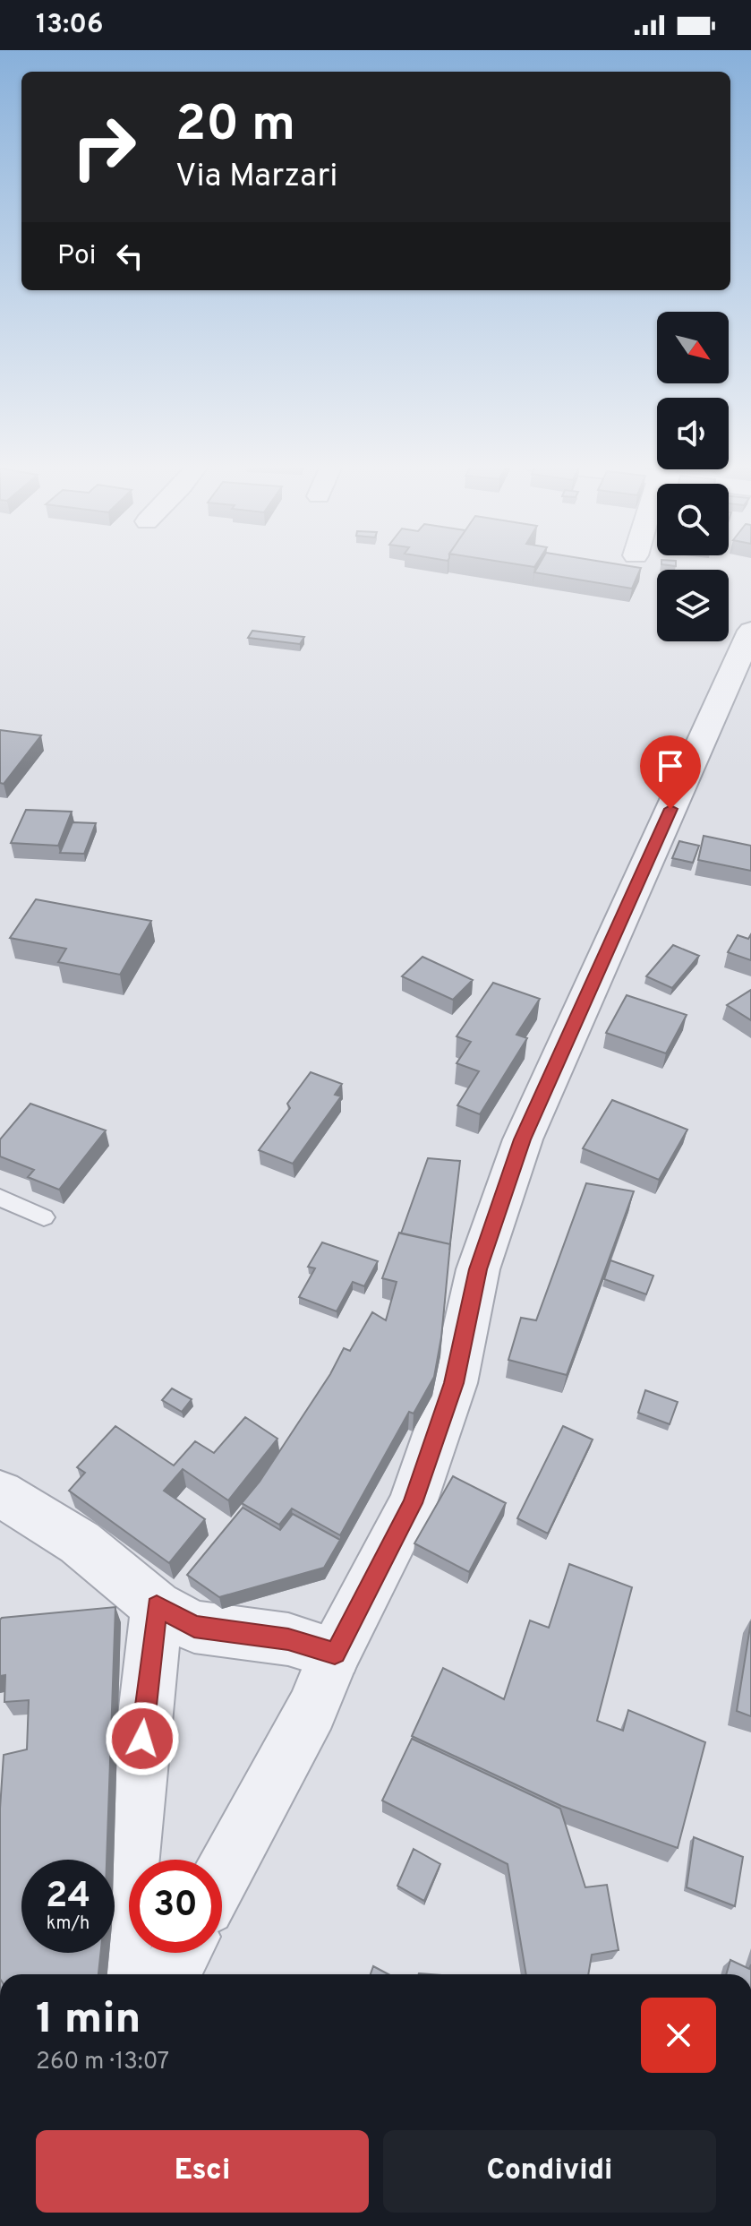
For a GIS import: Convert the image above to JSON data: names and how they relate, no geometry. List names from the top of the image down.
{
  "north": "bottom right",
  "page": {
    "status": "13:06",
    "turn": ["20 m", "Via Marzari"],
    "then": "Poi",
    "speed": "24 km/h",
    "limit": "30",
    "heading": ["1 min", "260 m · 13:07"],
    "buttons": ["Esci", "Condividi"]
  }
}
